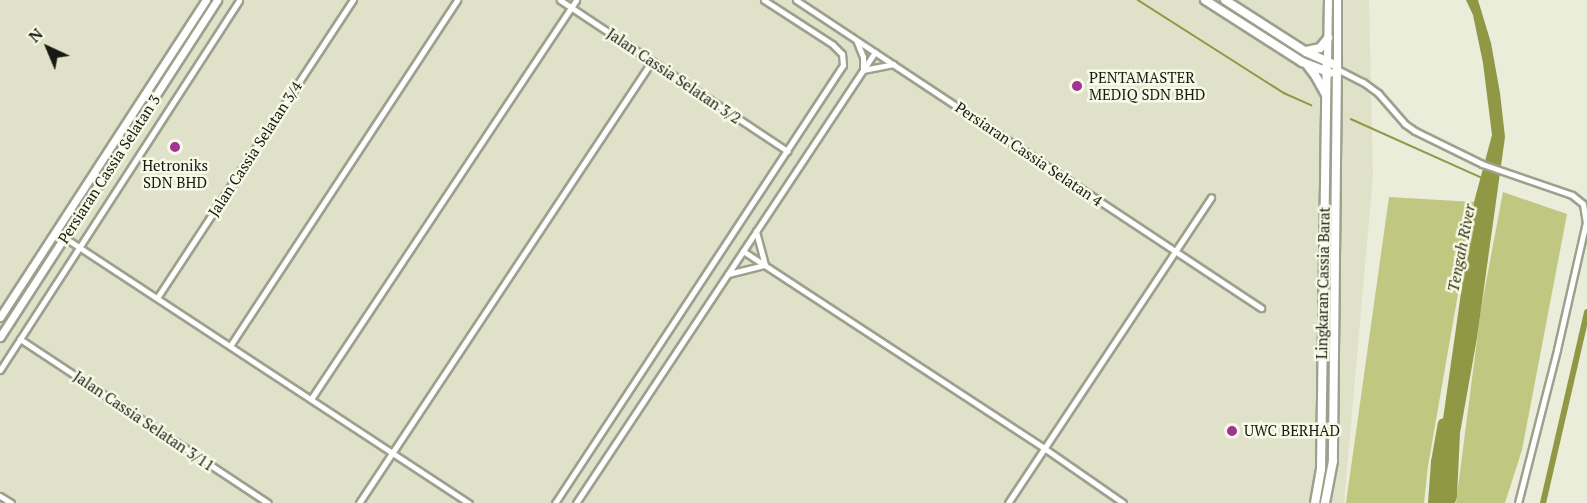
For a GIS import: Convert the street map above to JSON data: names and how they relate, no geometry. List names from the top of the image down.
{
  "streets": {
    "main road": ["Lingkaran Cassia Barat"],
    "street": [
      "Jalan Cassia Selatan 3/2",
      "Jalan Cassia Selatan 3/4",
      "Persiaran Cassia Selatan 4",
      "Persiaran Cassia Selatan 3",
      "Jalan Cassia Selatan 3/11"
    ]
  },
  "water": ["Tengah River"],
  "places": ["PENTAMASTER MEDIQ SDN BHD", "Hetroniks SDN BHD", "UWC BERHAD"],
  "north": "top left"
}
